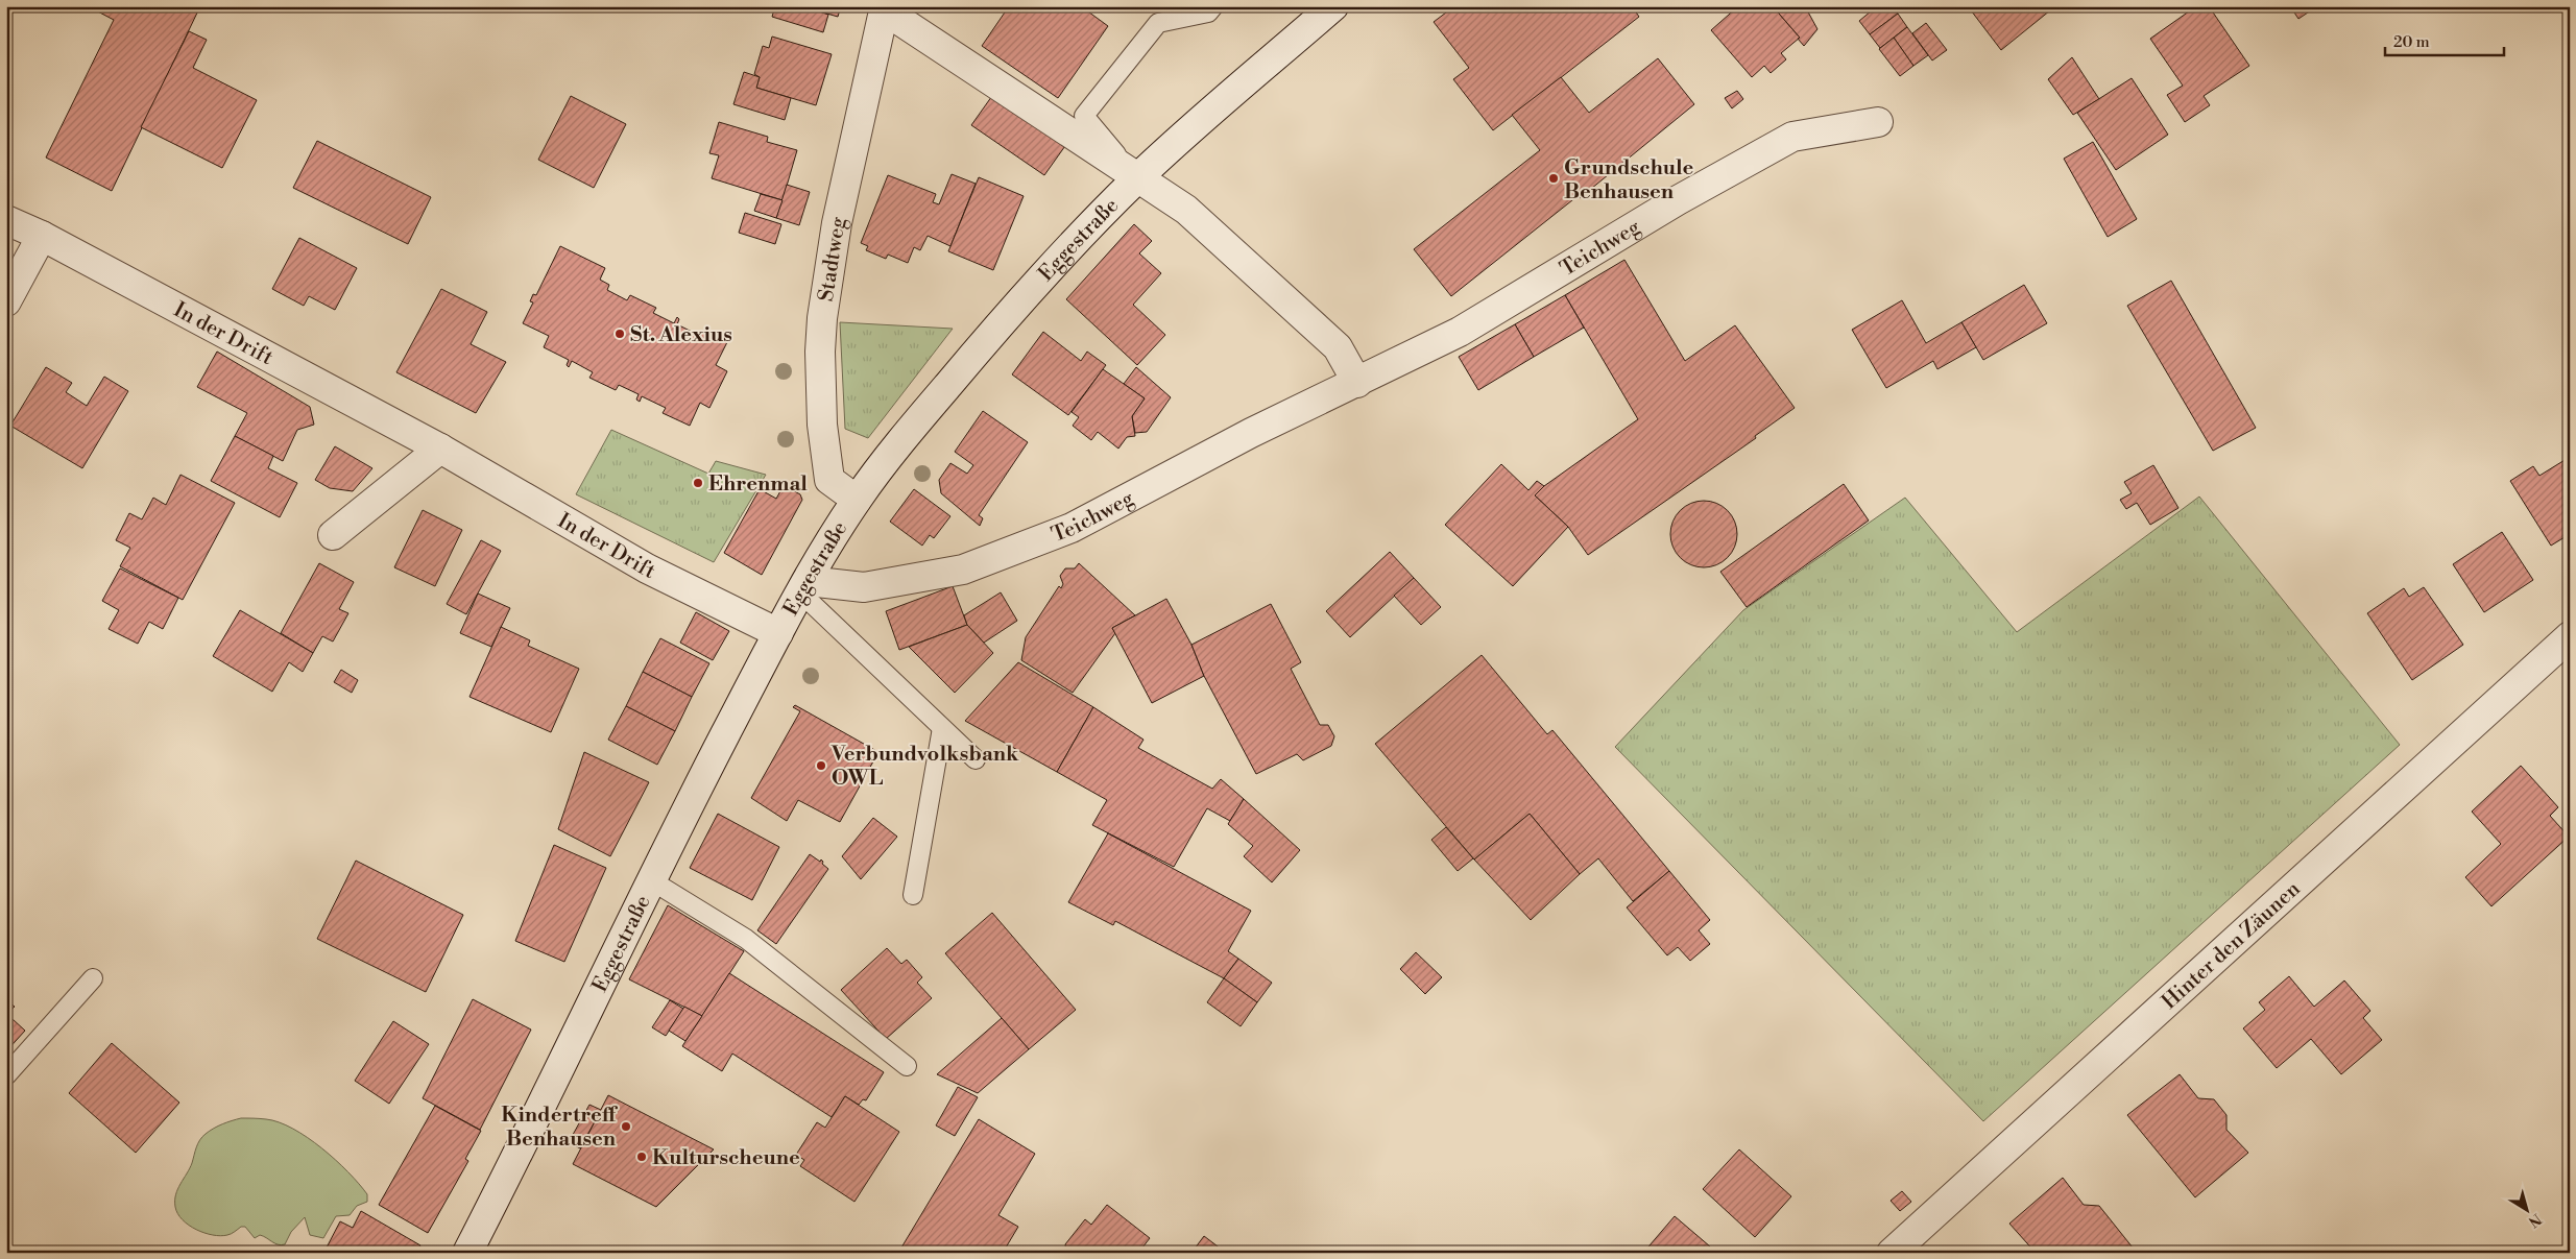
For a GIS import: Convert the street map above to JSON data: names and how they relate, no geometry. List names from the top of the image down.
{
  "streets": {
    "street": [
      "Eggestraße",
      "Teichweg",
      "Stadtweg",
      "In der Drift",
      "Hinter den Zäunen"
    ]
  },
  "crossings": [
    ["Eggestraße", "Teichweg"],
    ["Eggestraße", "Stadtweg"],
    ["Eggestraße", "In der Drift"]
  ],
  "places": [
    "Grundschule Benhausen",
    "St. Alexius",
    "Ehrenmal",
    "Verbundvolksbank OWL",
    "Kindertreff Benhausen",
    "Kulturscheune"
  ],
  "scale_bar": "20 m",
  "north": "bottom right"
}
